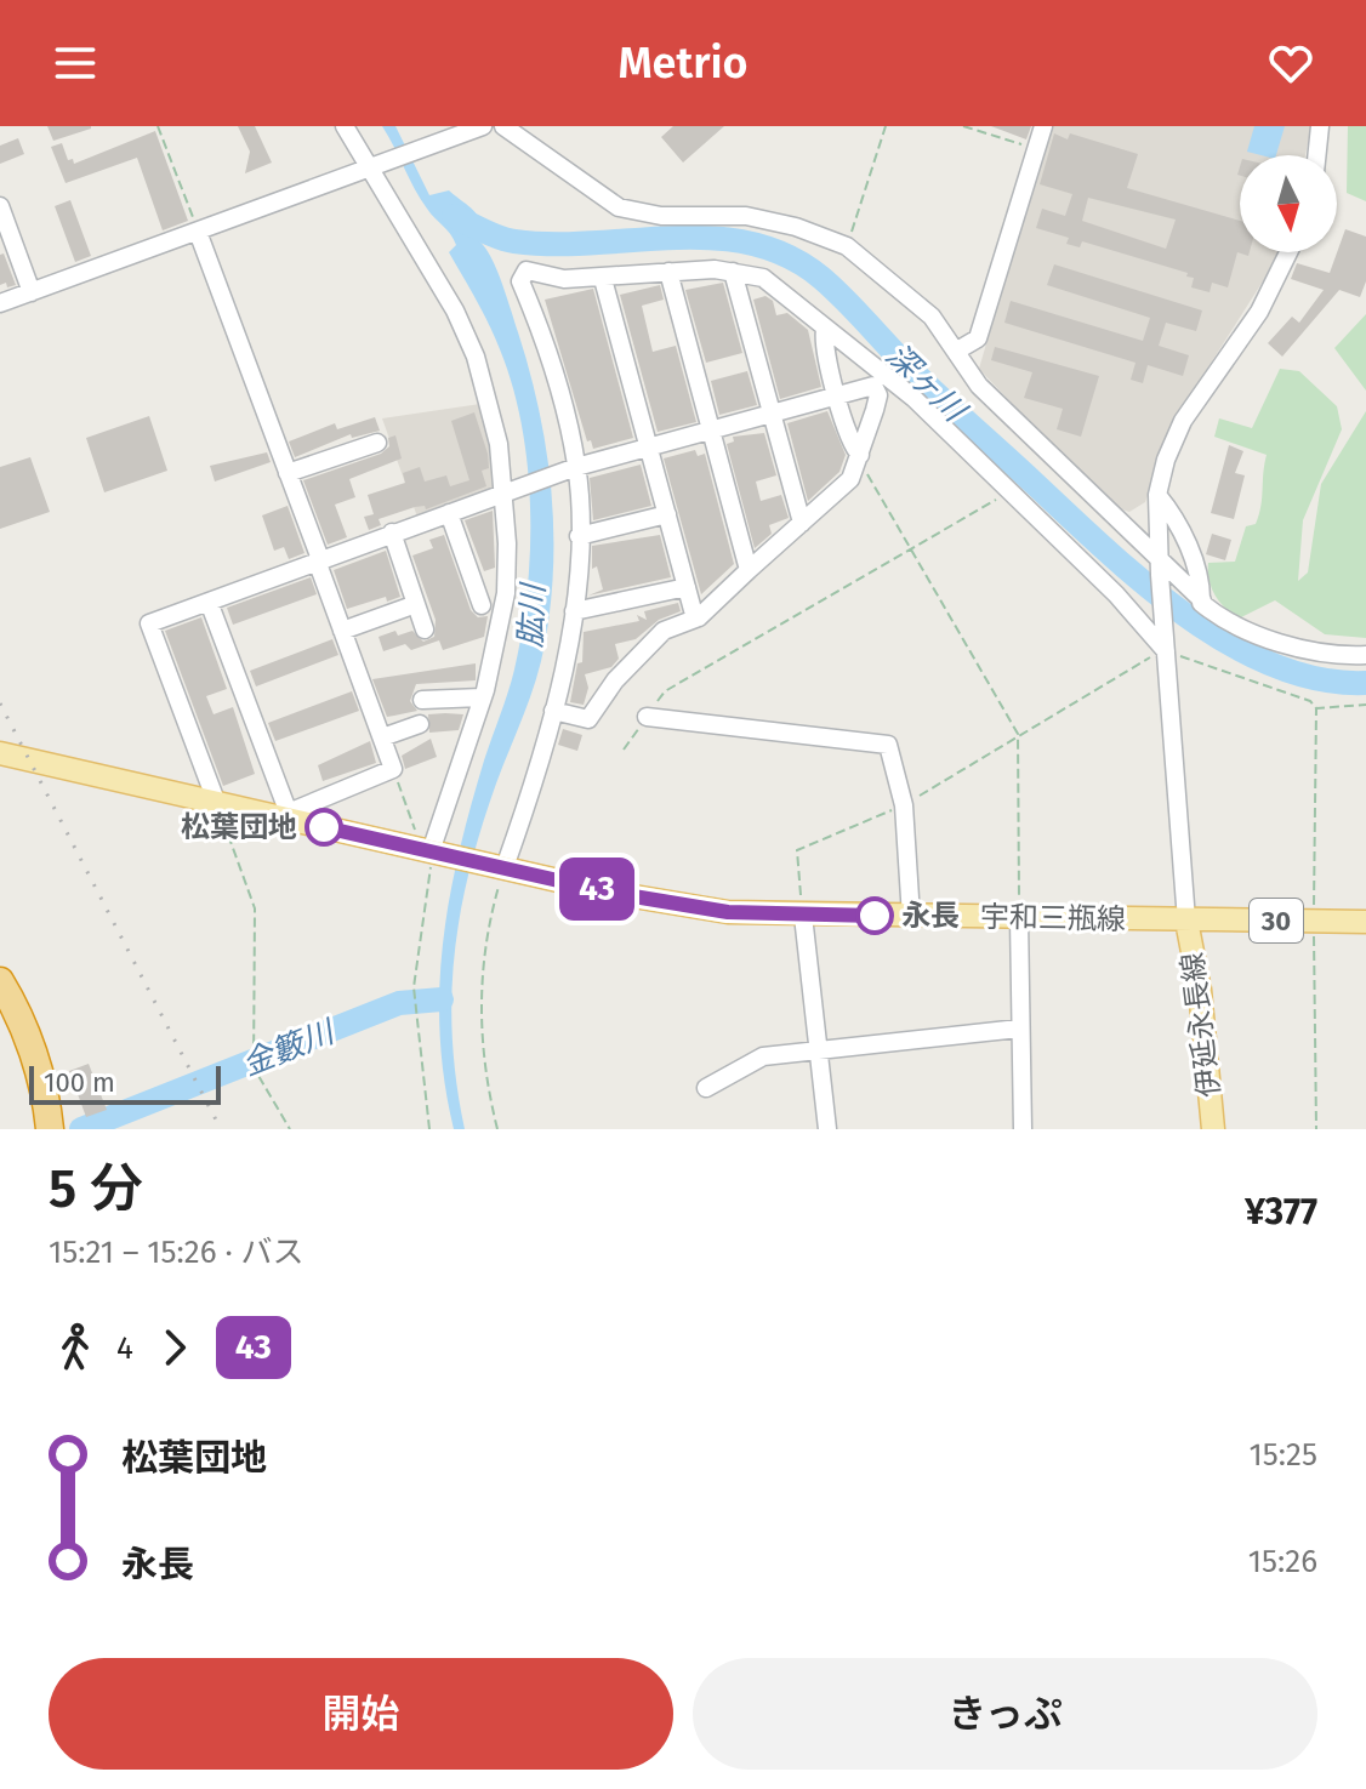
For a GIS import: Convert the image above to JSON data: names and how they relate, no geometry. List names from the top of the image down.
{
  "streets": {
    "main road": ["宇和三瓶線", "30", "伊延永長線"]
  },
  "crossings": [
    ["宇和三瓶線", "伊延永長線"]
  ],
  "water": ["深ヶ川", "肱川", "金籔川"],
  "places": ["松葉団地", "永長"],
  "lines": ["bus line 43"],
  "scale_bar": "100 m",
  "north": "bottom",
  "page": {
    "header": "Metrio",
    "on_map": "43",
    "scale": "100 m",
    "heading": ["5 分", "15:21 – 15:26 · バス", "¥377"],
    "legs": ["4", "43"],
    "list": [
      {
        "name": "松葉団地",
        "value": "15:25"
      },
      {
        "name": "永長",
        "value": "15:26"
      }
    ],
    "buttons": ["開始", "きっぷ"]
  }
}
